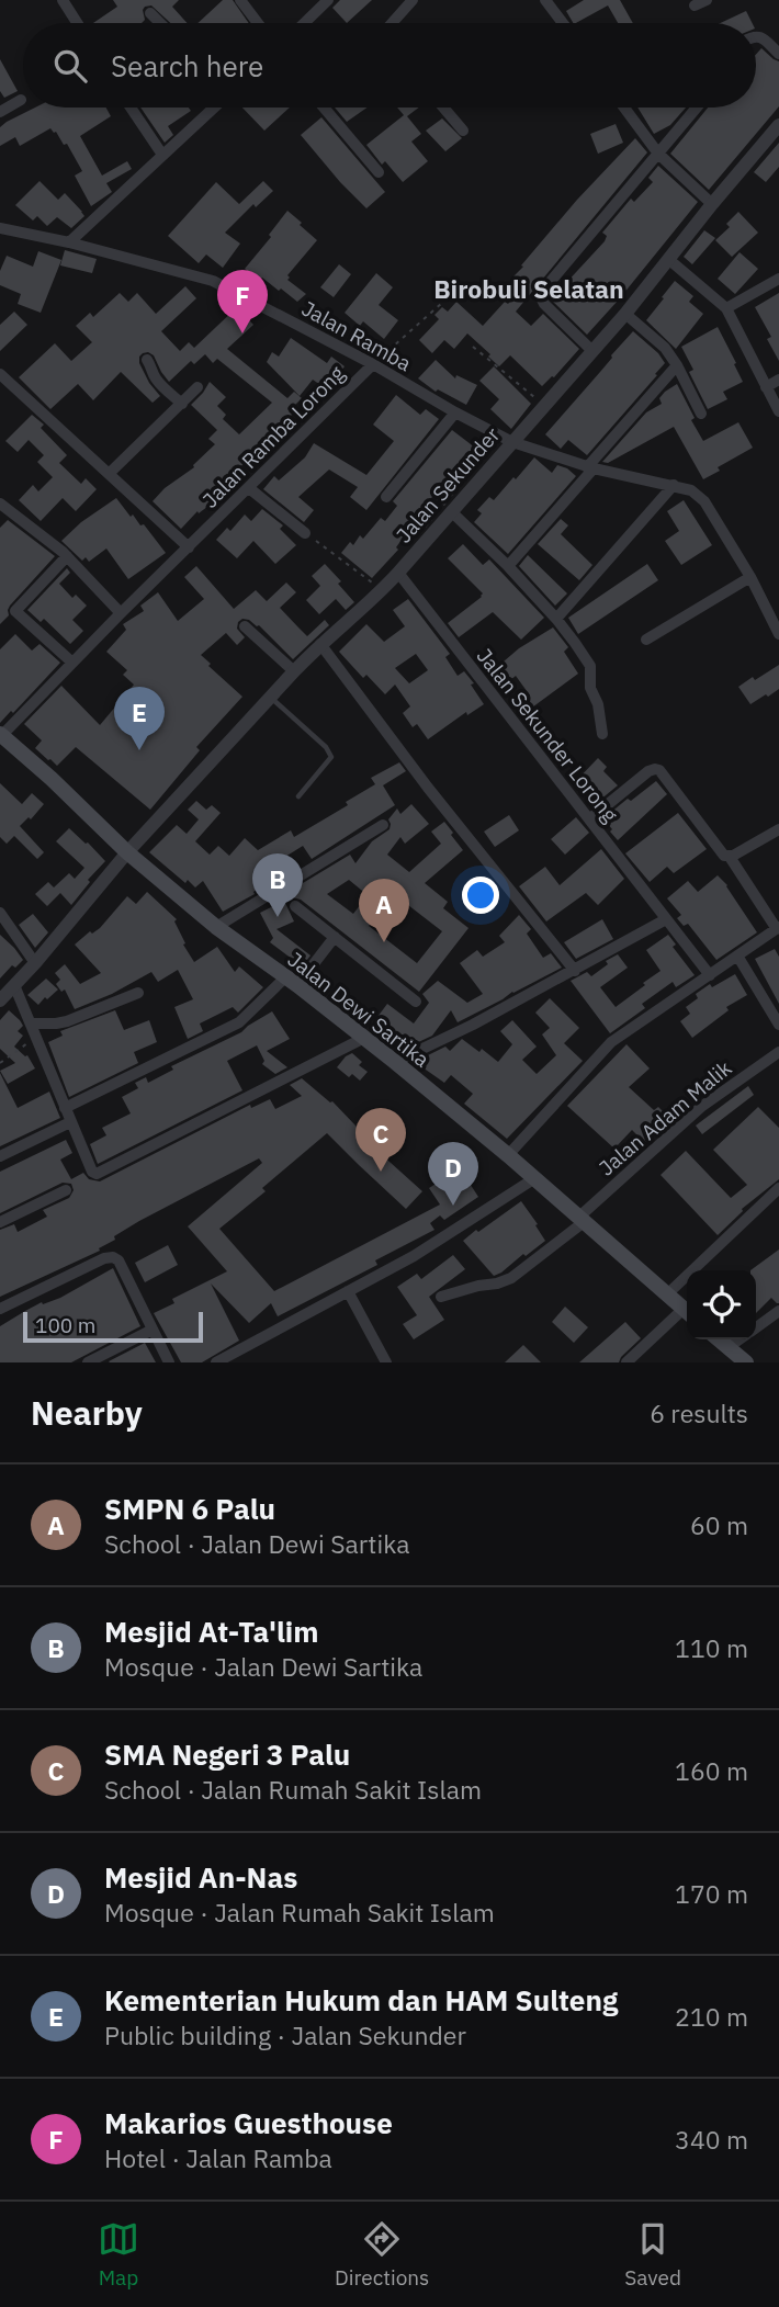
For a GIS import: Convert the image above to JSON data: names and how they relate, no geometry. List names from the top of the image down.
{
  "streets": {
    "main road": ["Jalan Dewi Sartika"],
    "street": [
      "Jalan Ramba",
      "Jalan Ramba Lorong",
      "Jalan Sekunder",
      "Jalan Sekunder Lorong",
      "Jalan Adam Malik"
    ]
  },
  "crossings": [
    ["Jalan Ramba", "Jalan Ramba Lorong"],
    ["Jalan Ramba", "Jalan Sekunder"],
    ["Jalan Ramba Lorong", "Jalan Dewi Sartika"],
    ["Jalan Sekunder", "Jalan Sekunder Lorong"],
    ["Jalan Sekunder", "Jalan Dewi Sartika"],
    ["Jalan Dewi Sartika", "Jalan Adam Malik"]
  ],
  "districts": ["Birobuli Selatan"],
  "scale_bar": "100 m",
  "page": {
    "search": "Search here",
    "pins": [
      "F",
      "E",
      "B",
      "A",
      "C",
      "D"
    ],
    "scale": "100 m",
    "heading": ["Nearby", "6 results"],
    "list": [
      {
        "mark": "A",
        "name": "SMPN 6 Palu",
        "note": "School · Jalan Dewi Sartika",
        "value": "60 m"
      },
      {
        "mark": "B",
        "name": "Mesjid At-Ta'lim",
        "note": "Mosque · Jalan Dewi Sartika",
        "value": "110 m"
      },
      {
        "mark": "C",
        "name": "SMA Negeri 3 Palu",
        "note": "School · Jalan Rumah Sakit Islam",
        "value": "160 m"
      },
      {
        "mark": "D",
        "name": "Mesjid An-Nas",
        "note": "Mosque · Jalan Rumah Sakit Islam",
        "value": "170 m"
      },
      {
        "mark": "E",
        "name": "Kementerian Hukum dan HAM Sulteng",
        "note": "Public building · Jalan Sekunder",
        "value": "210 m"
      },
      {
        "mark": "F",
        "name": "Makarios Guesthouse",
        "note": "Hotel · Jalan Ramba",
        "value": "340 m"
      }
    ],
    "nav": ["Map", "Directions", "Saved"]
  }
}
